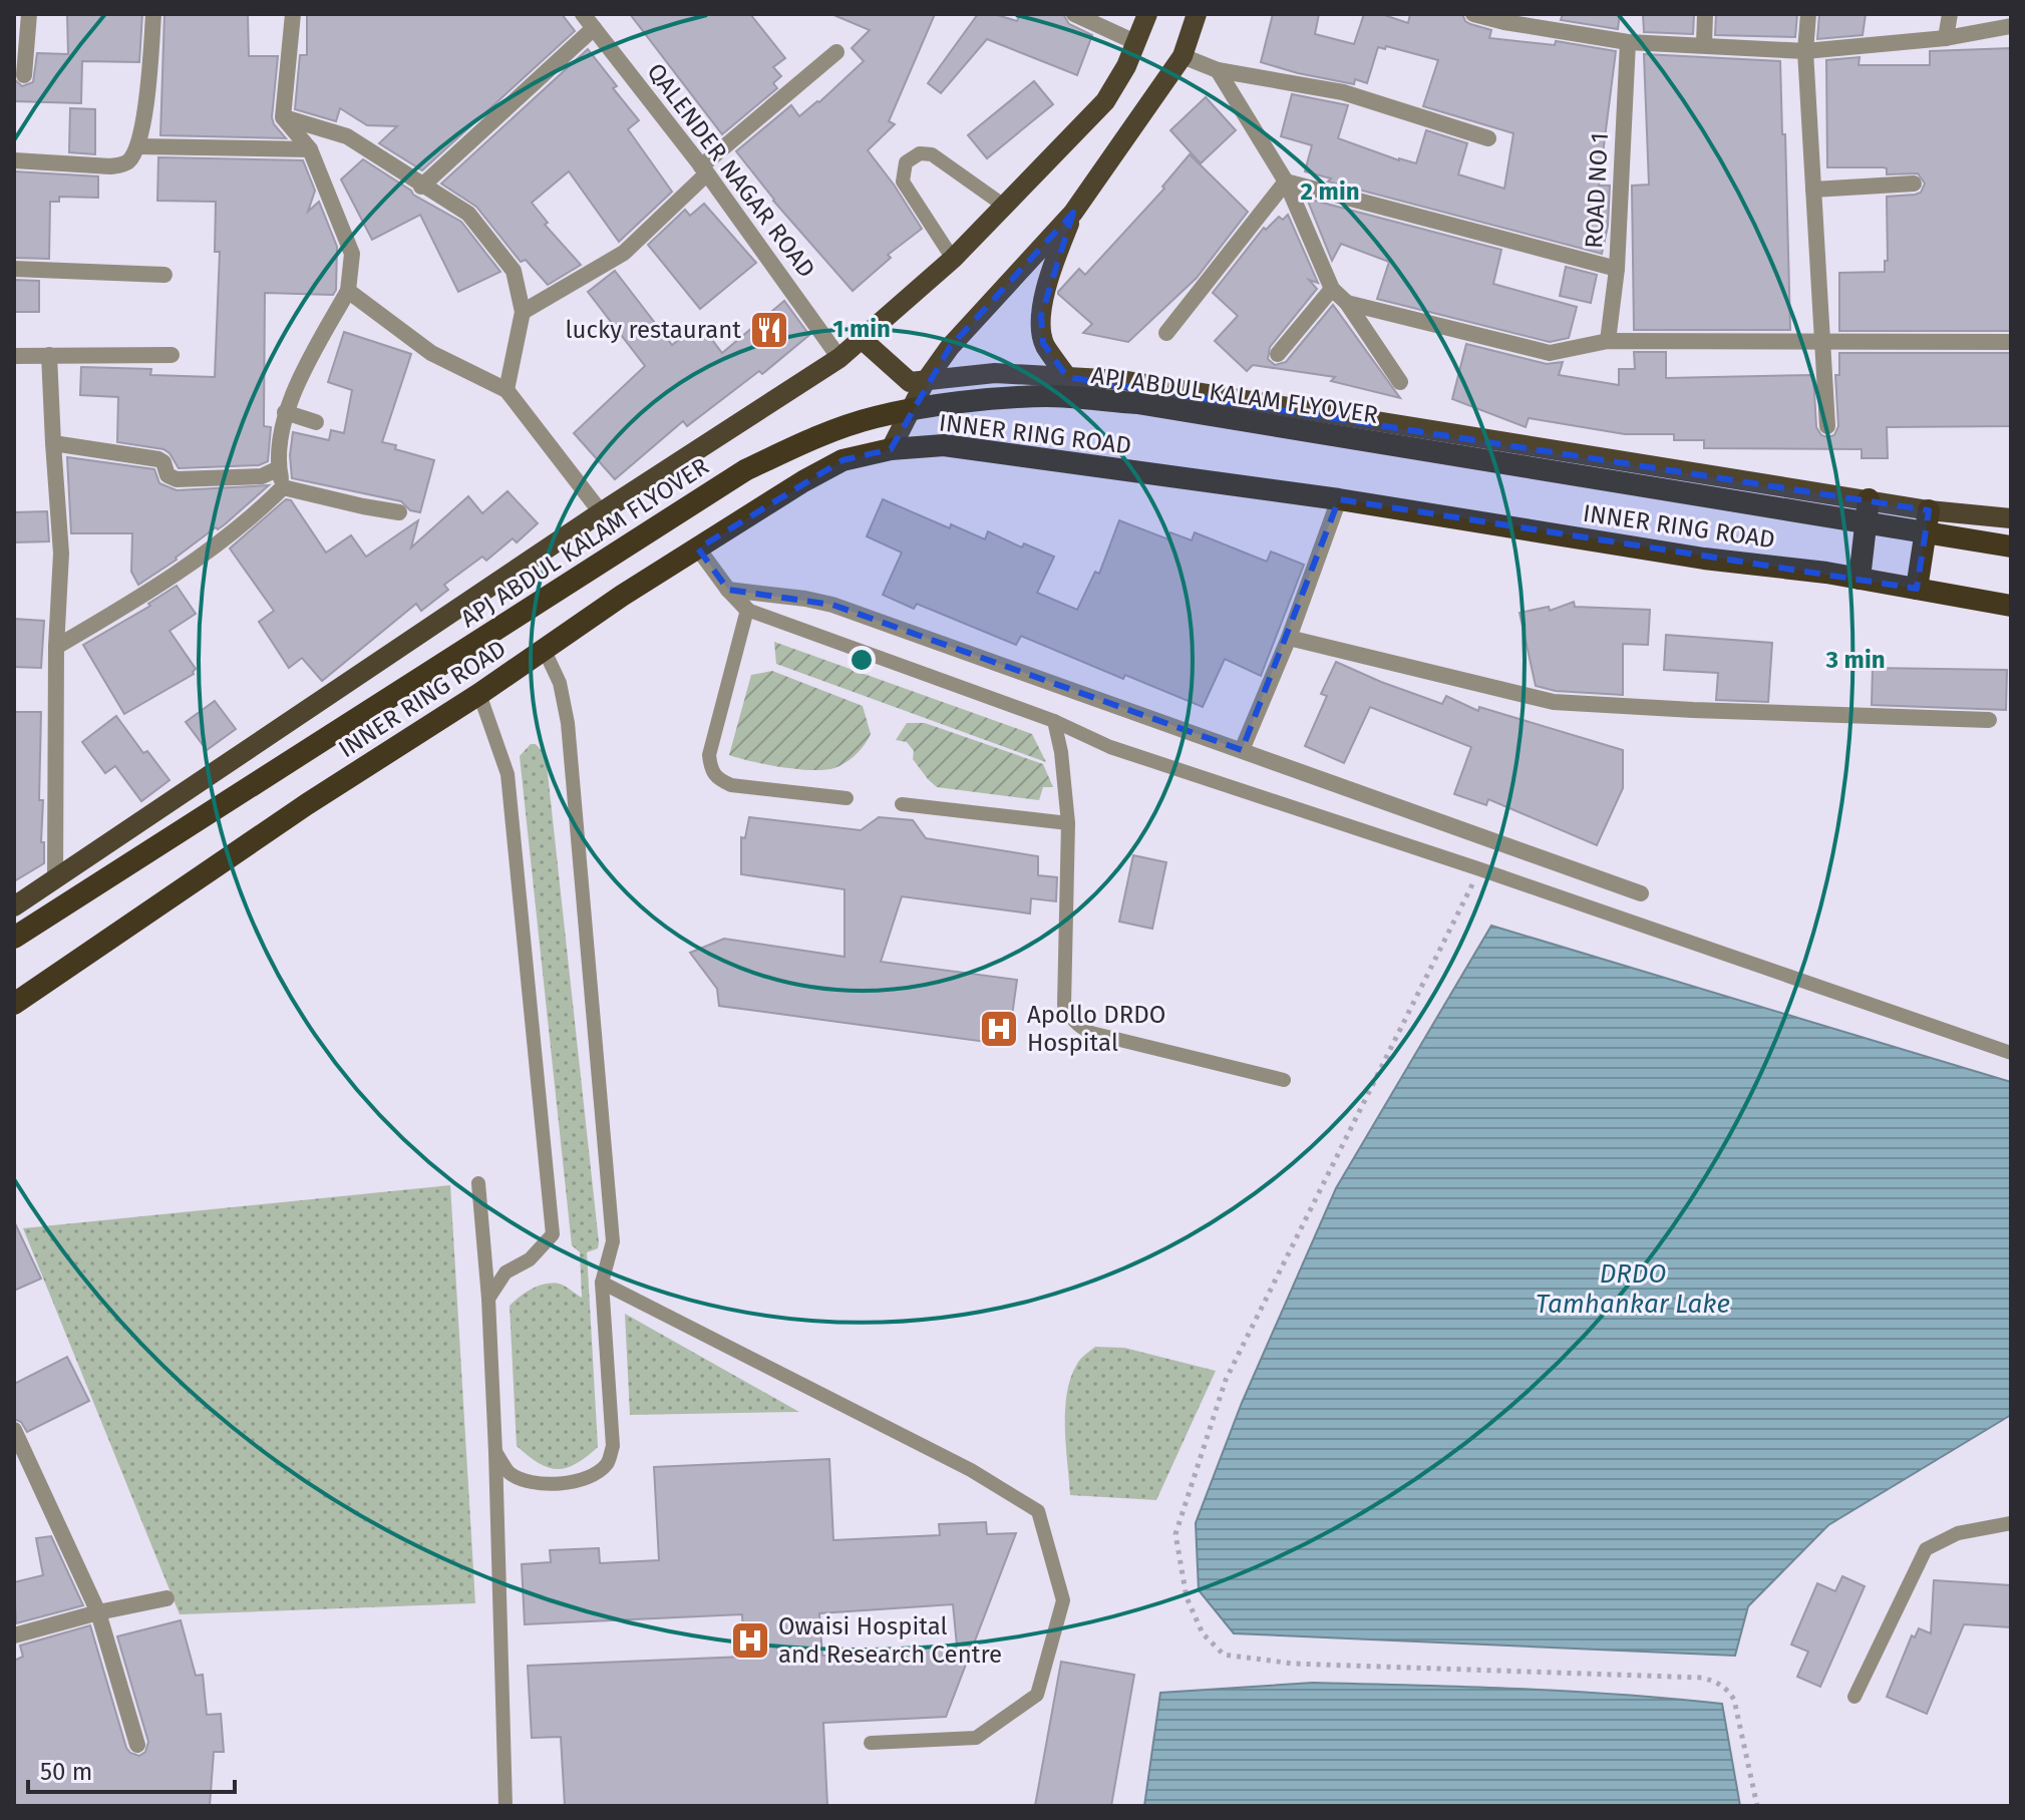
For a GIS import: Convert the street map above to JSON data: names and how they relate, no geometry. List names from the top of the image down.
{
  "streets": {
    "highway": ["APJ ABDUL KALAM FLYOVER", "INNER RING ROAD"],
    "street": ["QALENDER NAGAR ROAD", "ROAD NO 1"]
  },
  "water": ["DRDO Tamhankar Lake"],
  "places": {
    "restaurant": ["lucky restaurant"],
    "hospital": ["Apollo DRDO Hospital", "Owaisi Hospital and Research Centre"]
  },
  "scale_bar": "50 m",
  "rings": ["2 min", "1 min", "3 min"]
}
